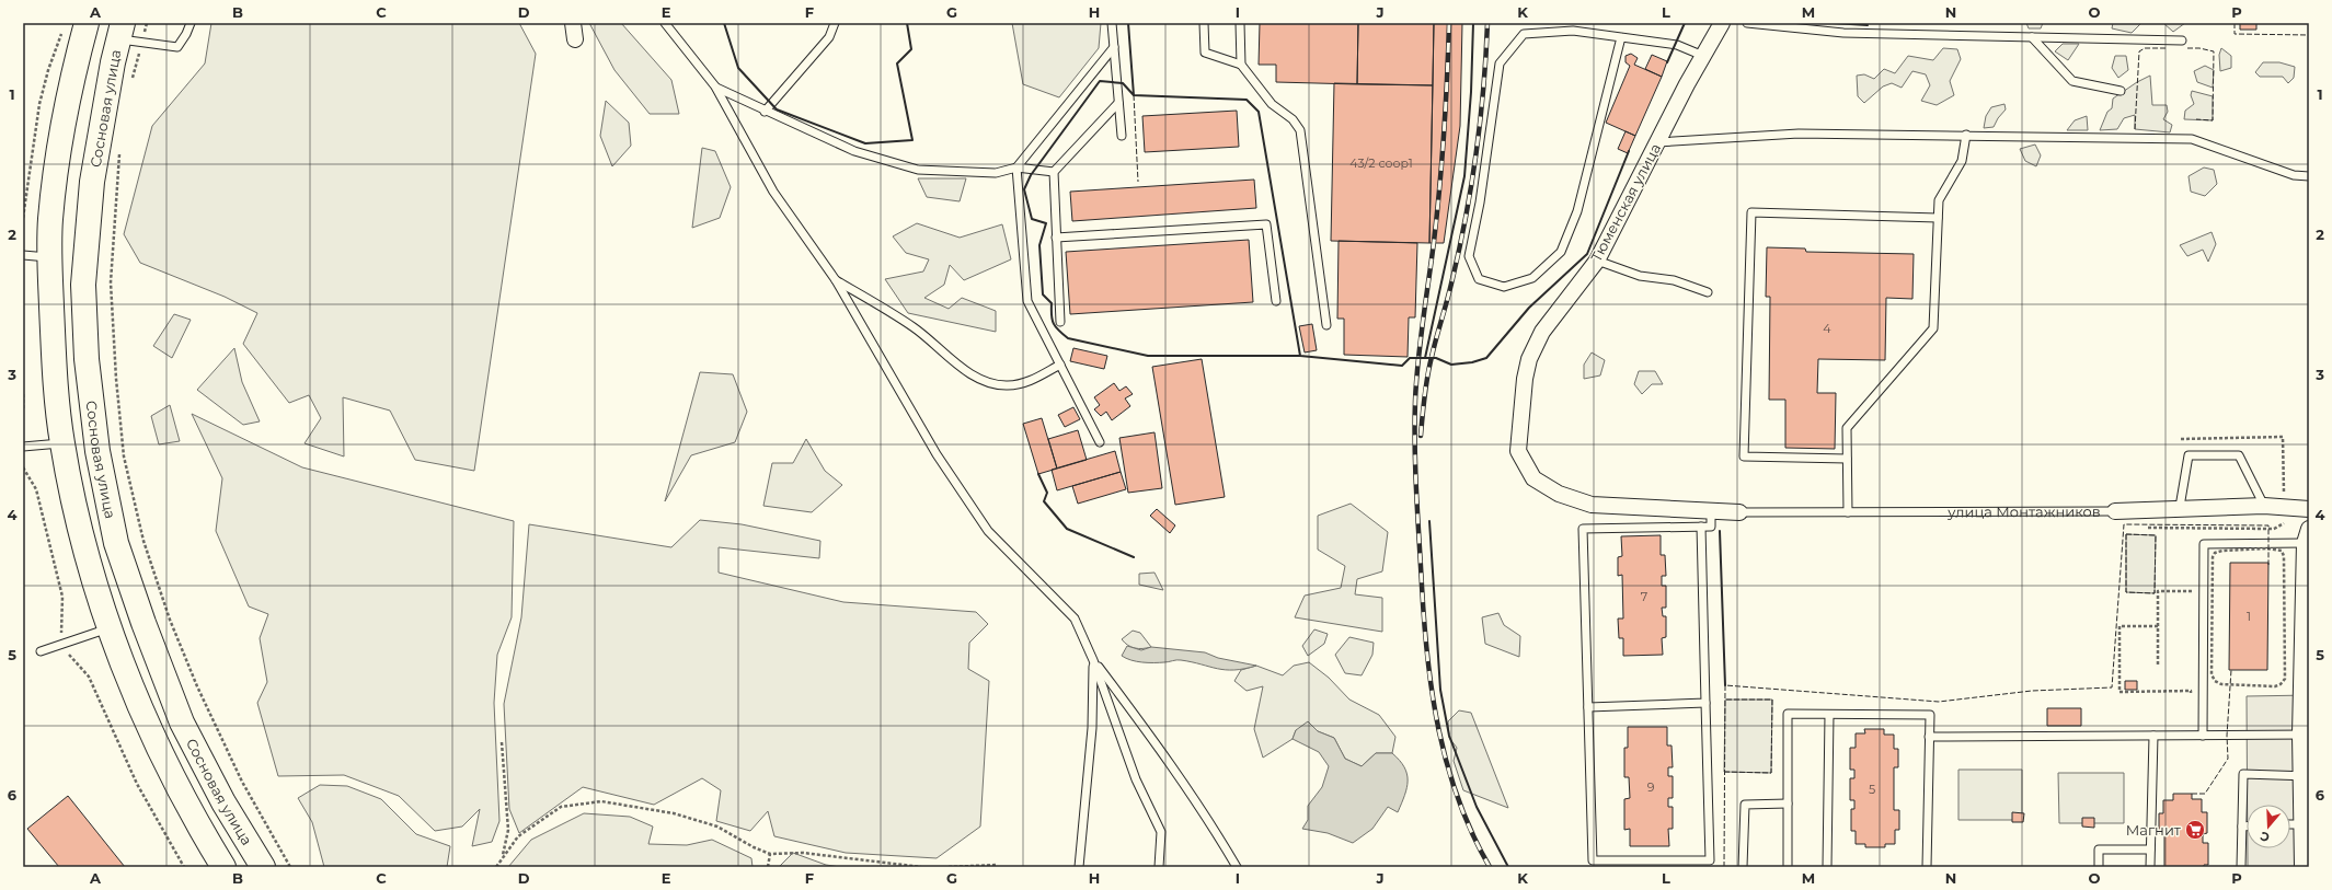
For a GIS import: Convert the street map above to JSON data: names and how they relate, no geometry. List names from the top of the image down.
{
  "streets": {
    "main road": ["Сосновая улица"],
    "street": ["Тюменская улица", "улица Монтажников"]
  },
  "crossings": [
    ["Тюменская улица", "улица Монтажников"]
  ],
  "places": {
    "supermarket": ["Магнит"]
  },
  "house_numbers": [
    "43/2 соор1",
    "4",
    "7",
    "1",
    "9",
    "5"
  ],
  "north": "bottom",
  "grid": {
    "columns": [
      "A",
      "B",
      "C",
      "D",
      "E",
      "F",
      "G",
      "H",
      "I",
      "J",
      "K",
      "L",
      "M",
      "N",
      "O",
      "P"
    ],
    "rows": [
      "1",
      "2",
      "3",
      "4",
      "5",
      "6"
    ]
  }
}
